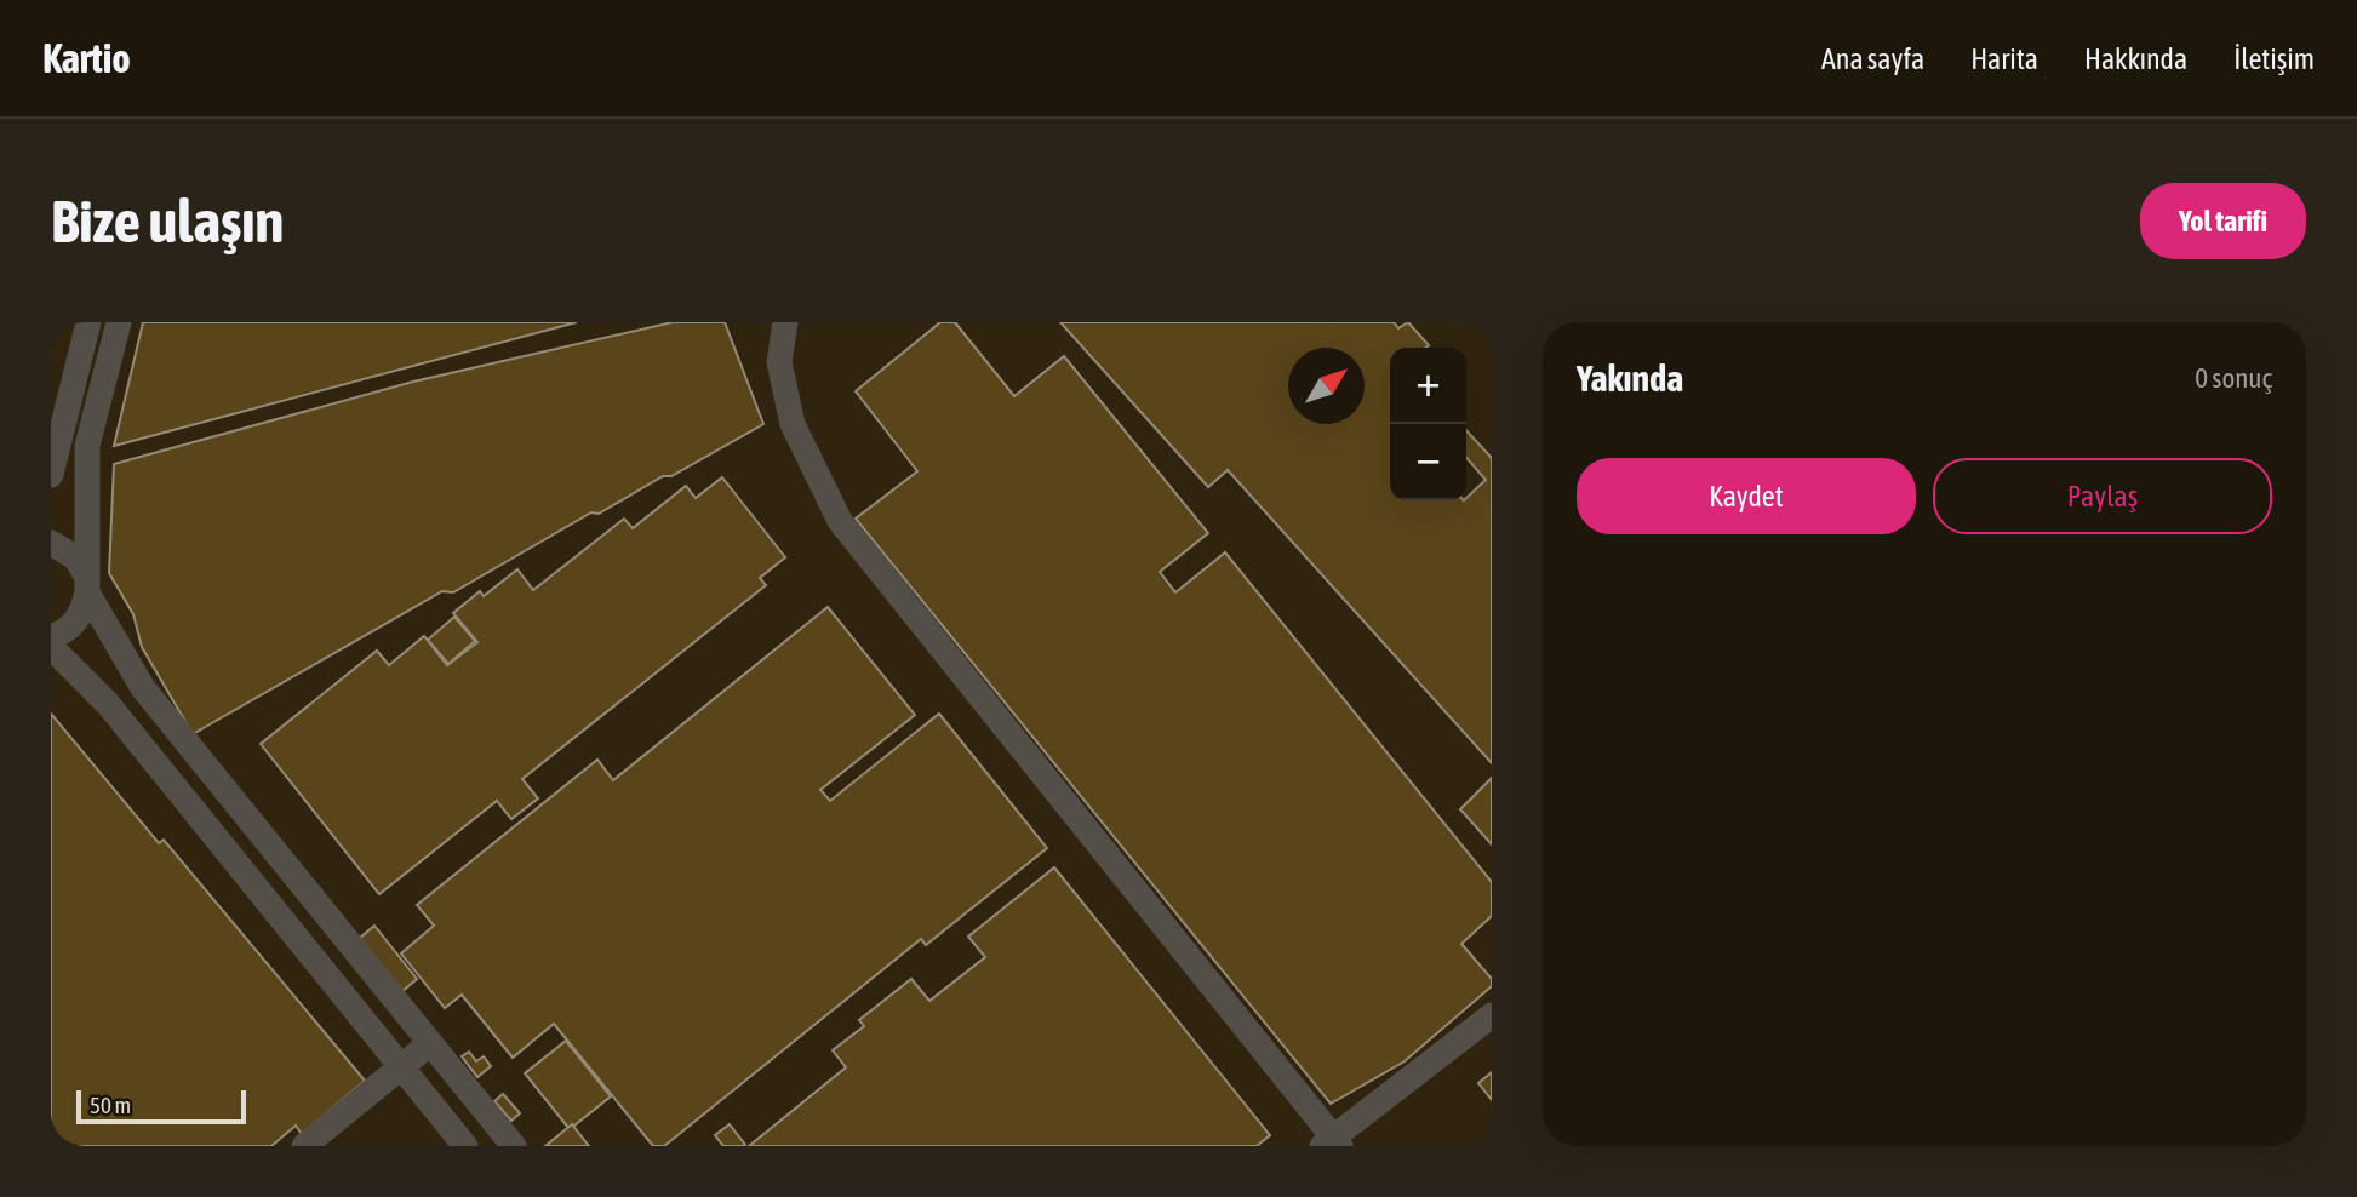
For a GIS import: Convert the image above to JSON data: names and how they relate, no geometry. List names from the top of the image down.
{
  "scale_bar": "50 m",
  "north": "top right",
  "page": {
    "header": "Kartio",
    "nav": [
      "Ana sayfa",
      "Harita",
      "Hakkında",
      "İletişim"
    ],
    "buttons": [
      "Yol tarifi",
      ["Kaydet", "Paylaş"]
    ],
    "title": "Bize ulaşın",
    "heading": ["Yakında", "0 sonuç"],
    "map_buttons": ["+", "−"],
    "scale": "50 m"
  }
}
